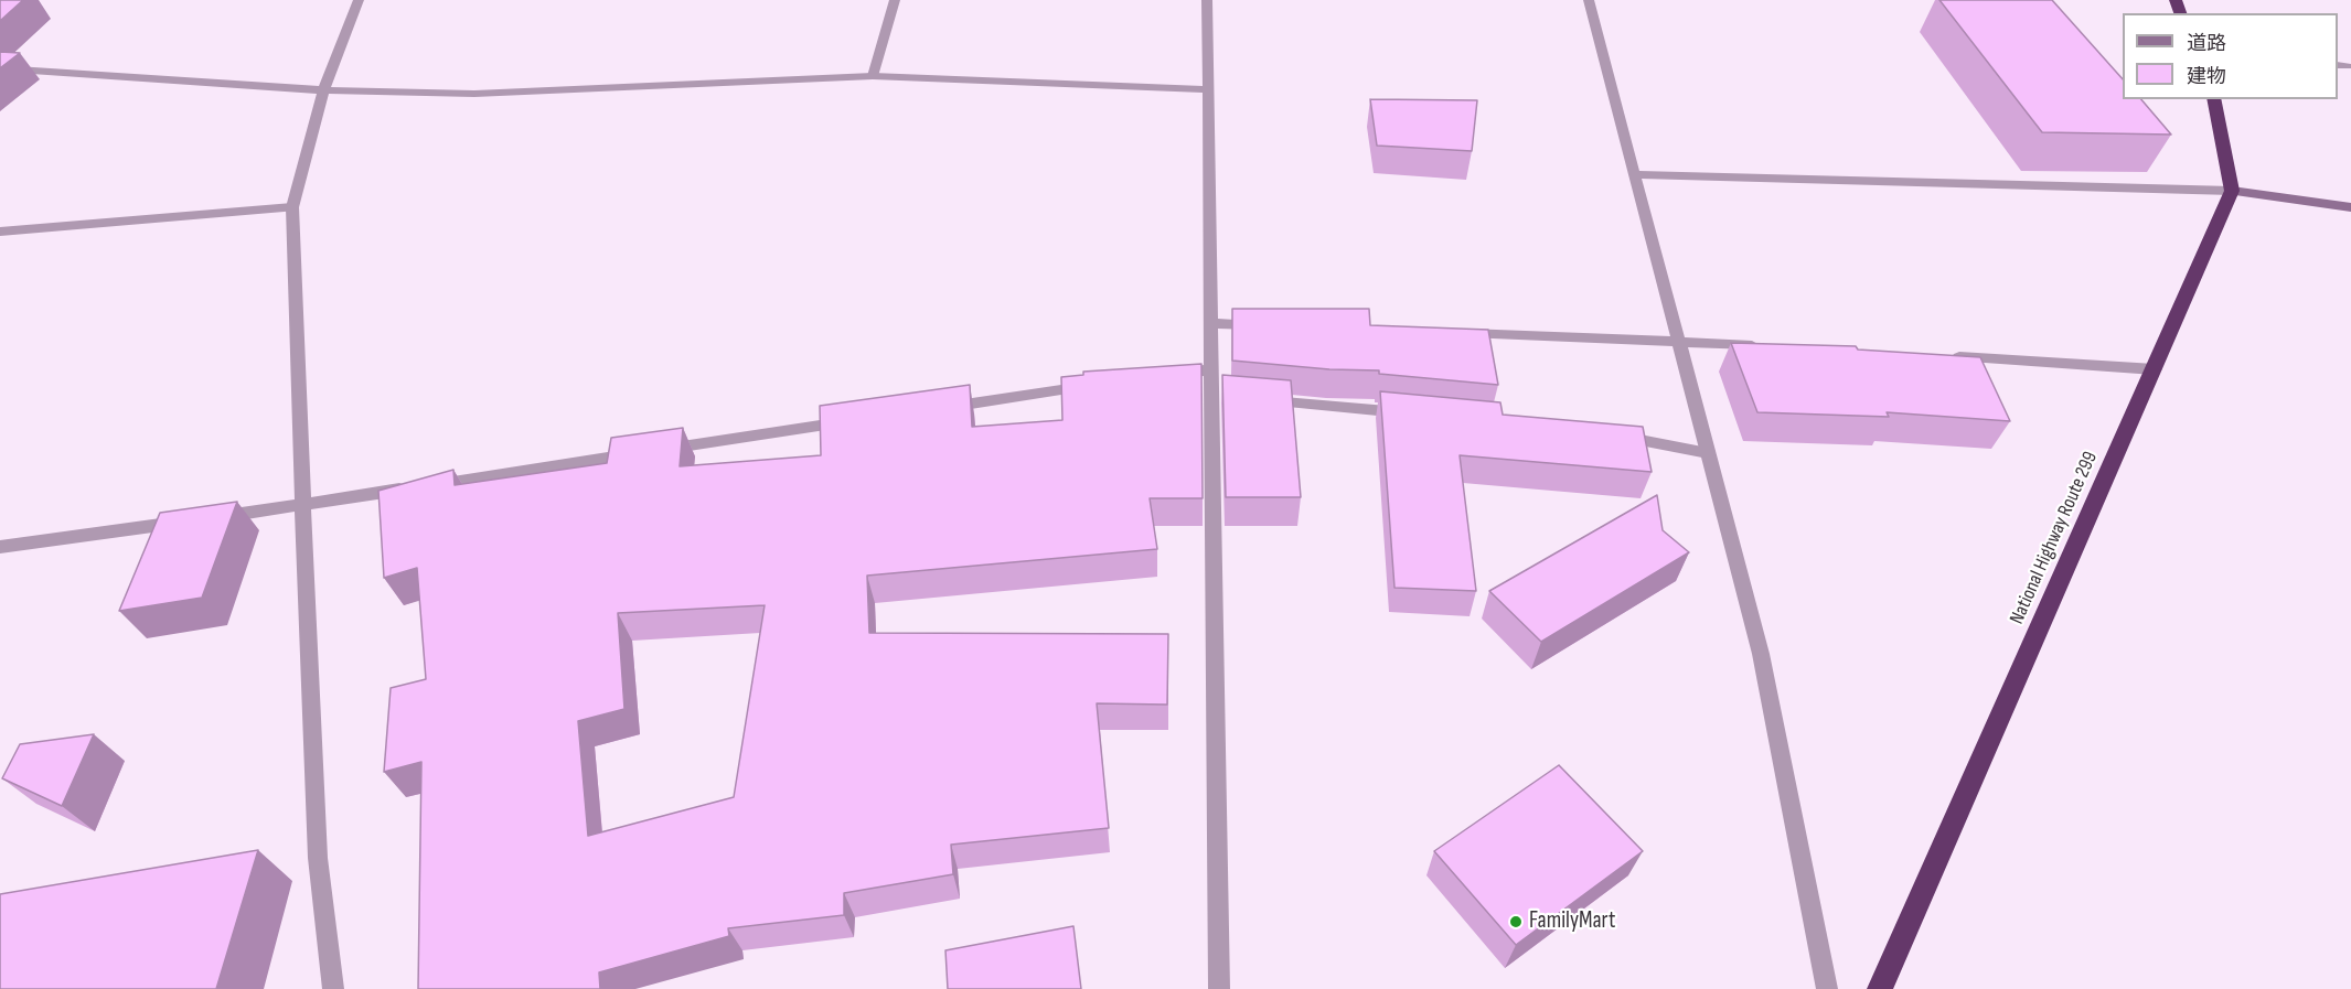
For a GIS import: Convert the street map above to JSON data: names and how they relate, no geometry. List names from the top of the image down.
{
  "streets": {
    "highway": ["National Highway Route 299"]
  },
  "places": ["FamilyMart"],
  "legend": ["道路", "建物"]
}
